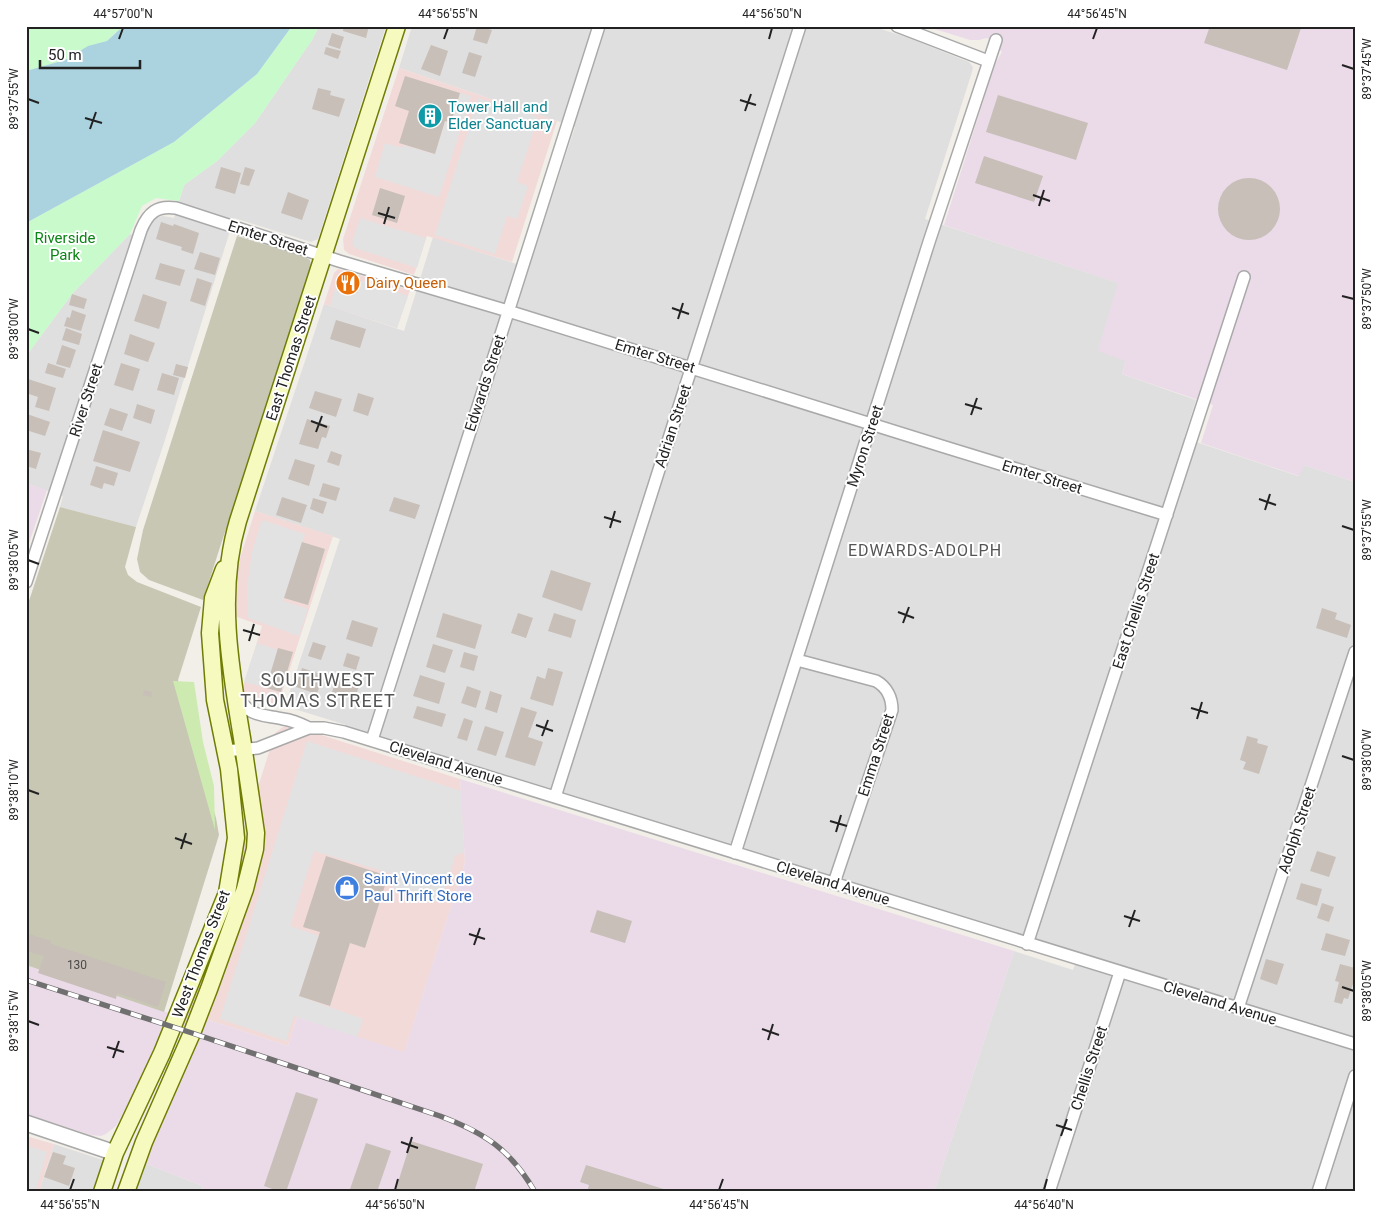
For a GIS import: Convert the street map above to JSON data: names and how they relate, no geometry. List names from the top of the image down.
{
  "streets": {
    "main road": ["East Thomas Street", "West Thomas Street"],
    "street": [
      "Emter Street",
      "Edwards Street",
      "River Street",
      "Adrian Street",
      "Myron Street",
      "East Chellis Street",
      "Emma Street",
      "Cleveland Avenue",
      "Adolph Street",
      "Chellis Street"
    ]
  },
  "crossings": [
    ["Emter Street", "East Thomas Street"],
    ["Emter Street", "Edwards Street"],
    ["Emter Street", "River Street"],
    ["Emter Street", "Adrian Street"],
    ["Emter Street", "Myron Street"],
    ["Emter Street", "East Chellis Street"],
    ["East Thomas Street", "Cleveland Avenue"],
    ["East Thomas Street", "West Thomas Street"],
    ["Edwards Street", "Cleveland Avenue"],
    ["Adrian Street", "Cleveland Avenue"],
    ["Myron Street", "Emma Street"],
    ["Myron Street", "Cleveland Avenue"],
    ["East Chellis Street", "Cleveland Avenue"],
    ["Emma Street", "Cleveland Avenue"],
    ["Cleveland Avenue", "Adolph Street"],
    ["Cleveland Avenue", "West Thomas Street"],
    ["Cleveland Avenue", "Chellis Street"]
  ],
  "districts": ["EDWARDS-ADOLPH", "SOUTHWEST THOMAS STREET"],
  "parks": ["Riverside Park"],
  "places": {
    "building": ["Tower Hall and Elder Sanctuary"],
    "restaurant": ["Dairy Queen"],
    "shop": ["Saint Vincent de Paul Thrift Store"]
  },
  "house_numbers": ["130"],
  "scale_bar": "50 m",
  "coordinates": [
    "44°57'00\"N",
    "44°56'55\"N",
    "44°56'50\"N",
    "44°56'45\"N",
    "89°37'45\"W",
    "89°37'55\"W",
    "89°37'50\"W",
    "89°38'00\"W",
    "89°38'05\"W",
    "89°38'10\"W",
    "89°38'15\"W",
    "44°56'40\"N"
  ]
}
